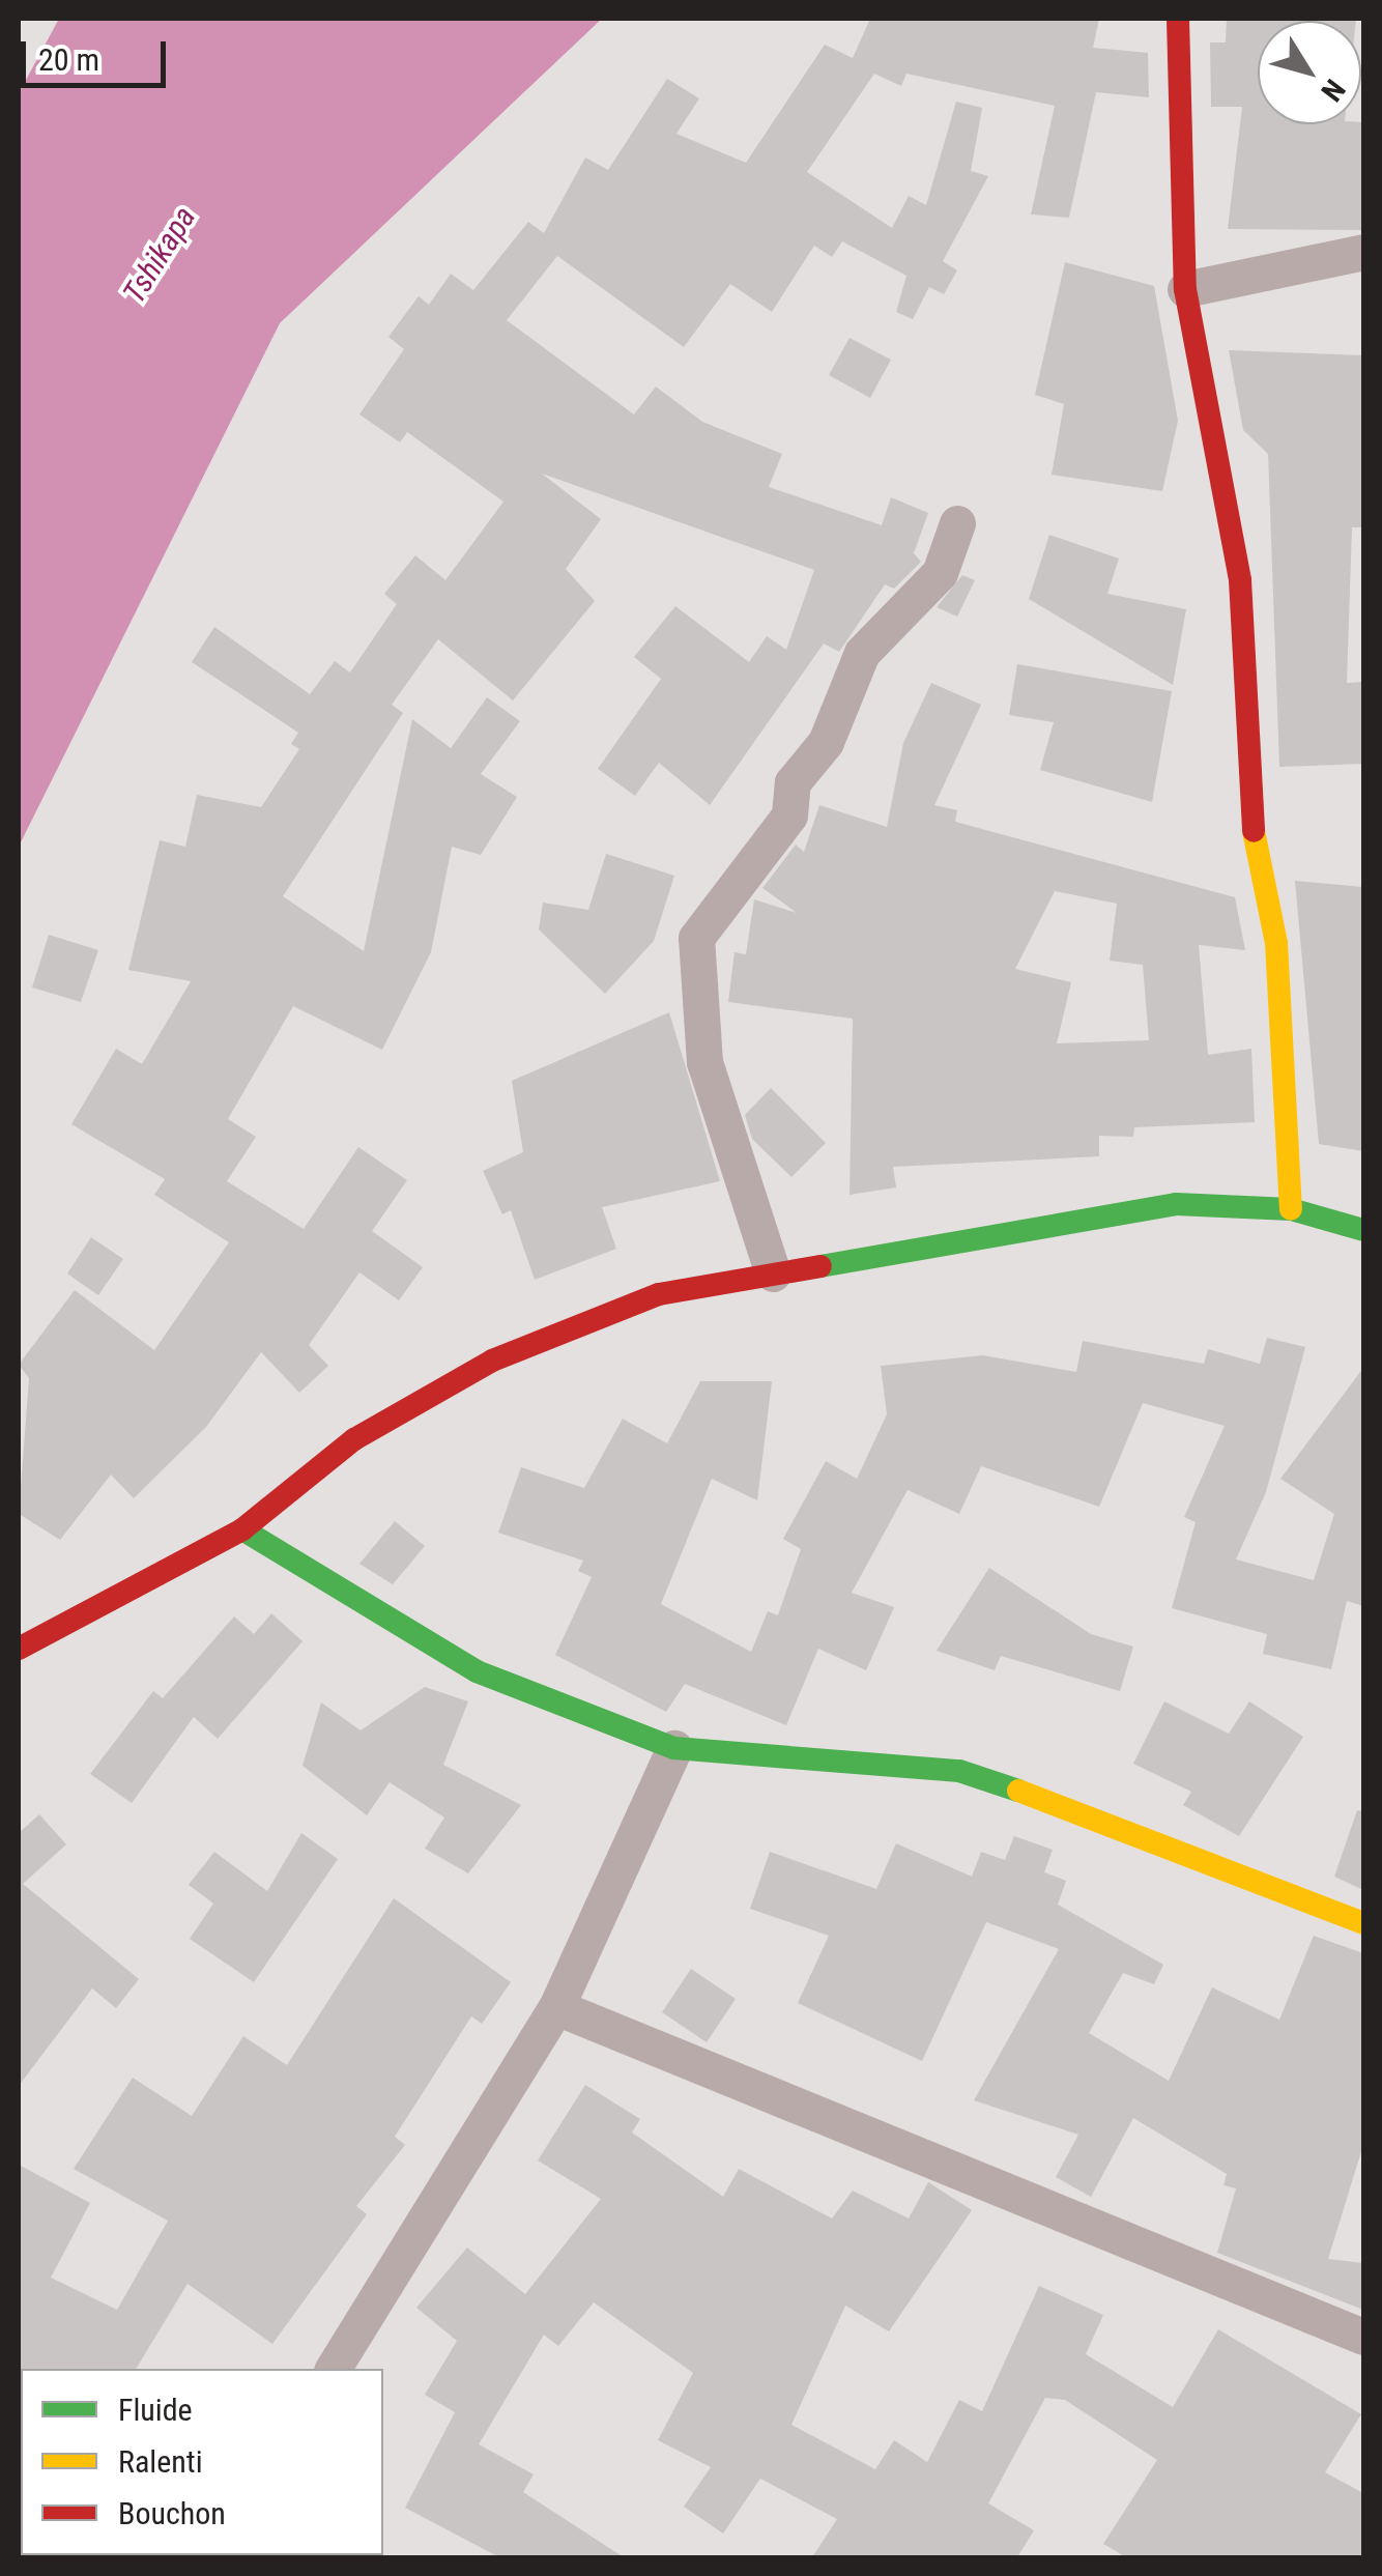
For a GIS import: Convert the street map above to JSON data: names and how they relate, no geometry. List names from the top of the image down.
{
  "water": ["Tshikapa"],
  "legend": ["Fluide", "Ralenti", "Bouchon"],
  "scale_bar": "20 m",
  "north": "bottom right"
}
